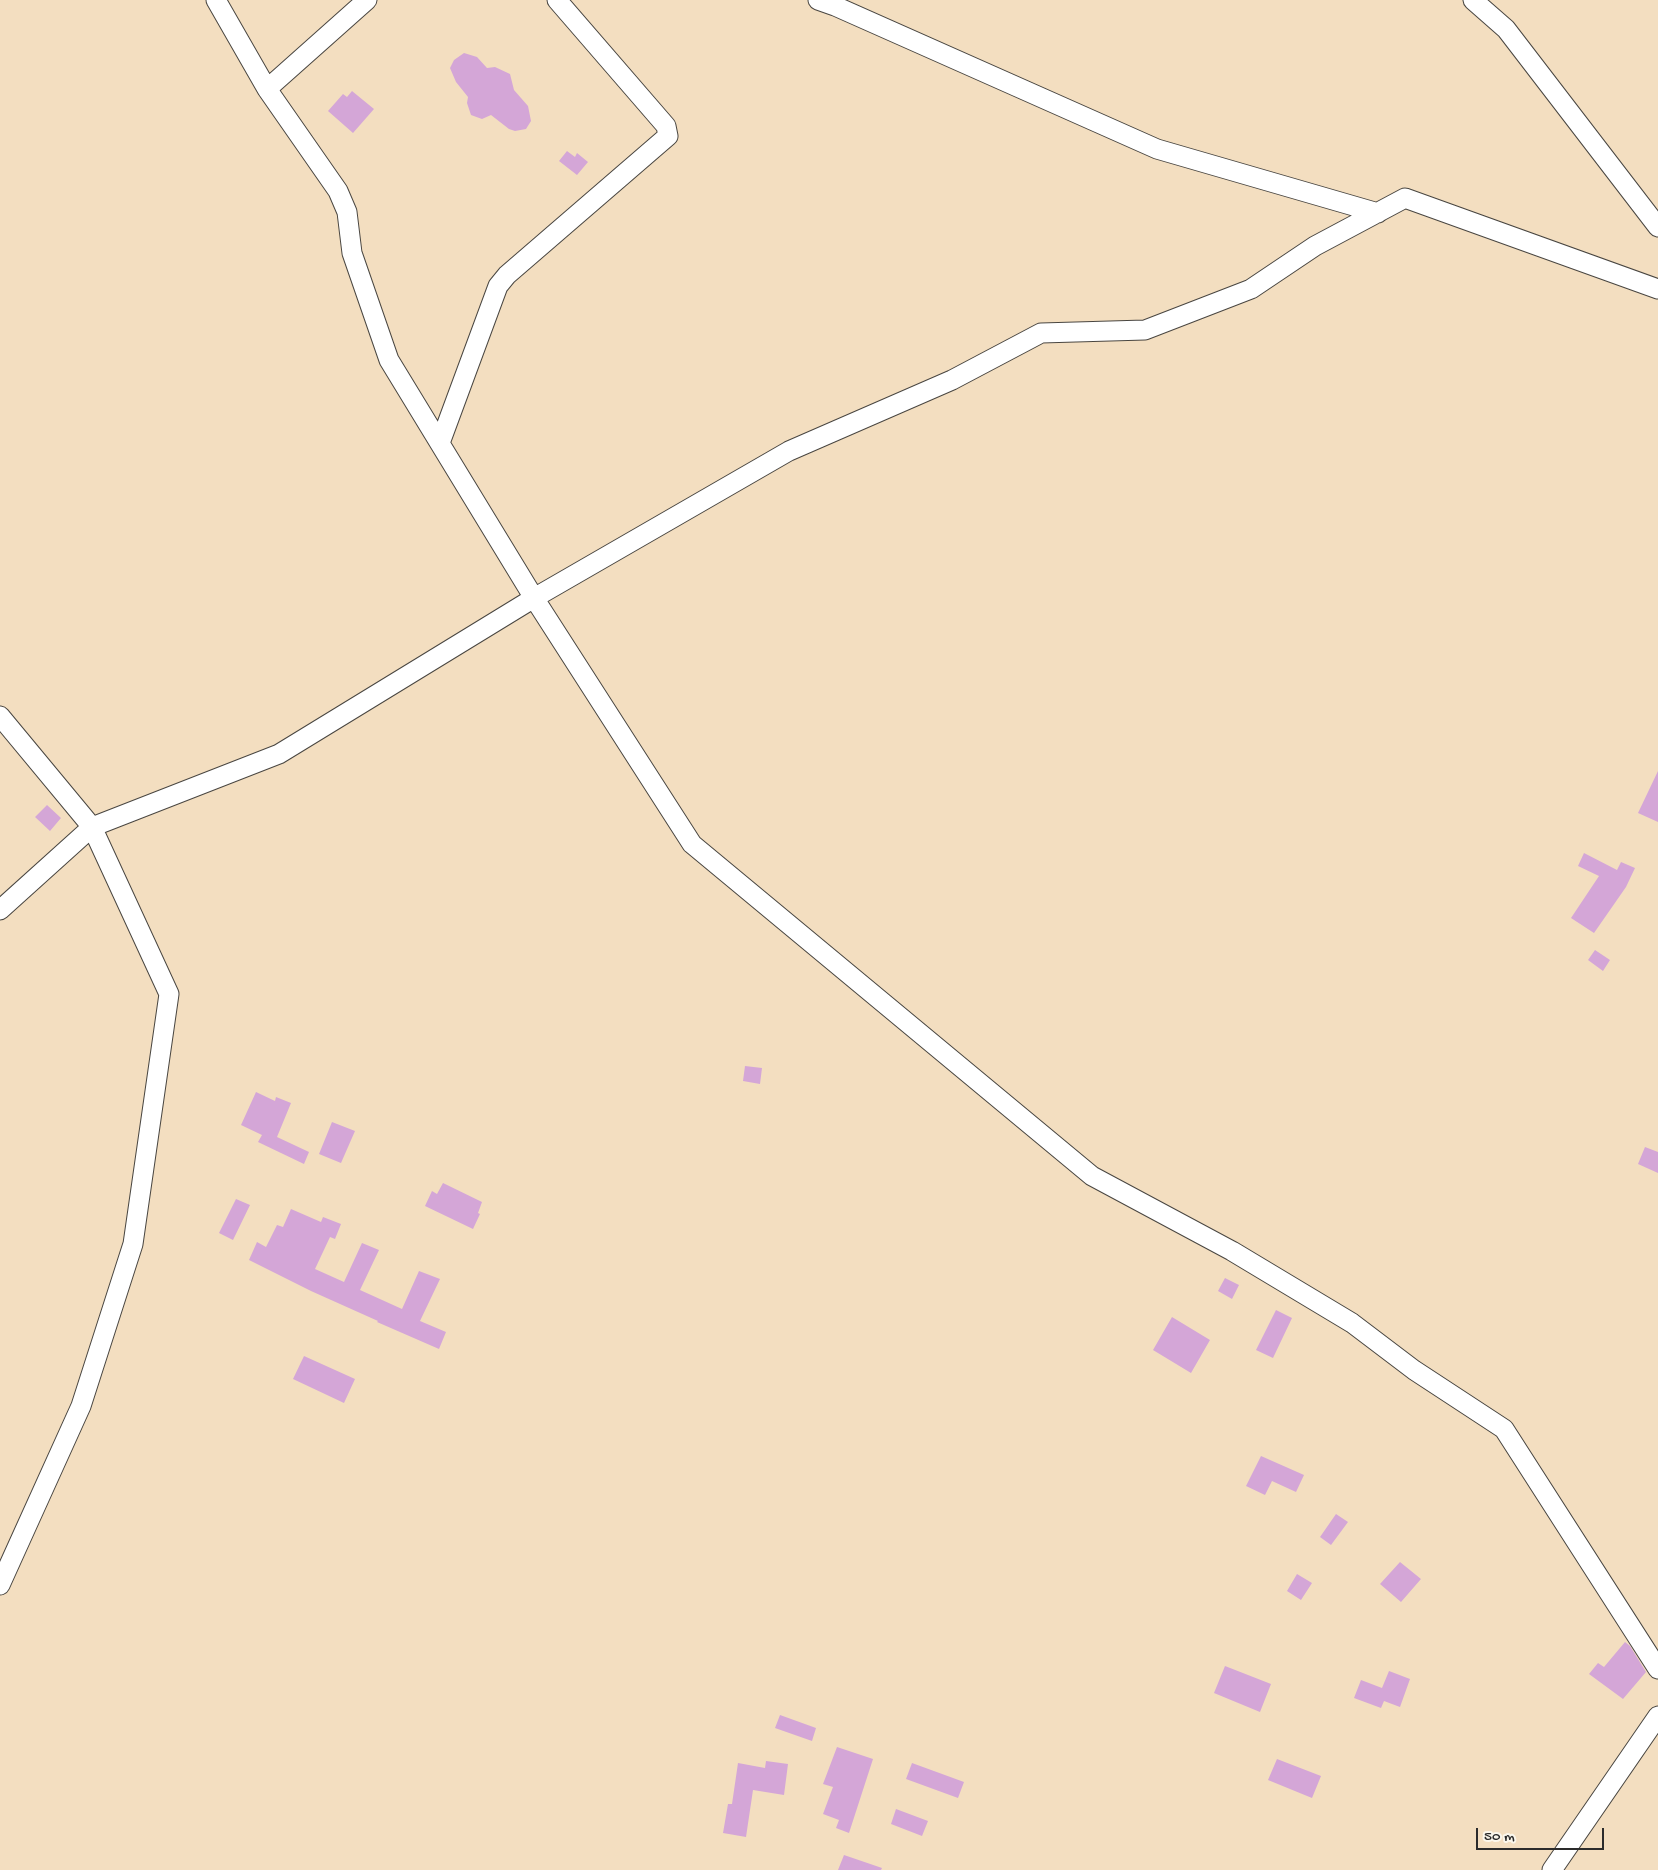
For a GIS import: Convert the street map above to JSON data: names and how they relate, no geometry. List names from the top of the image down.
{
  "scale_bar": "50 m"
}
